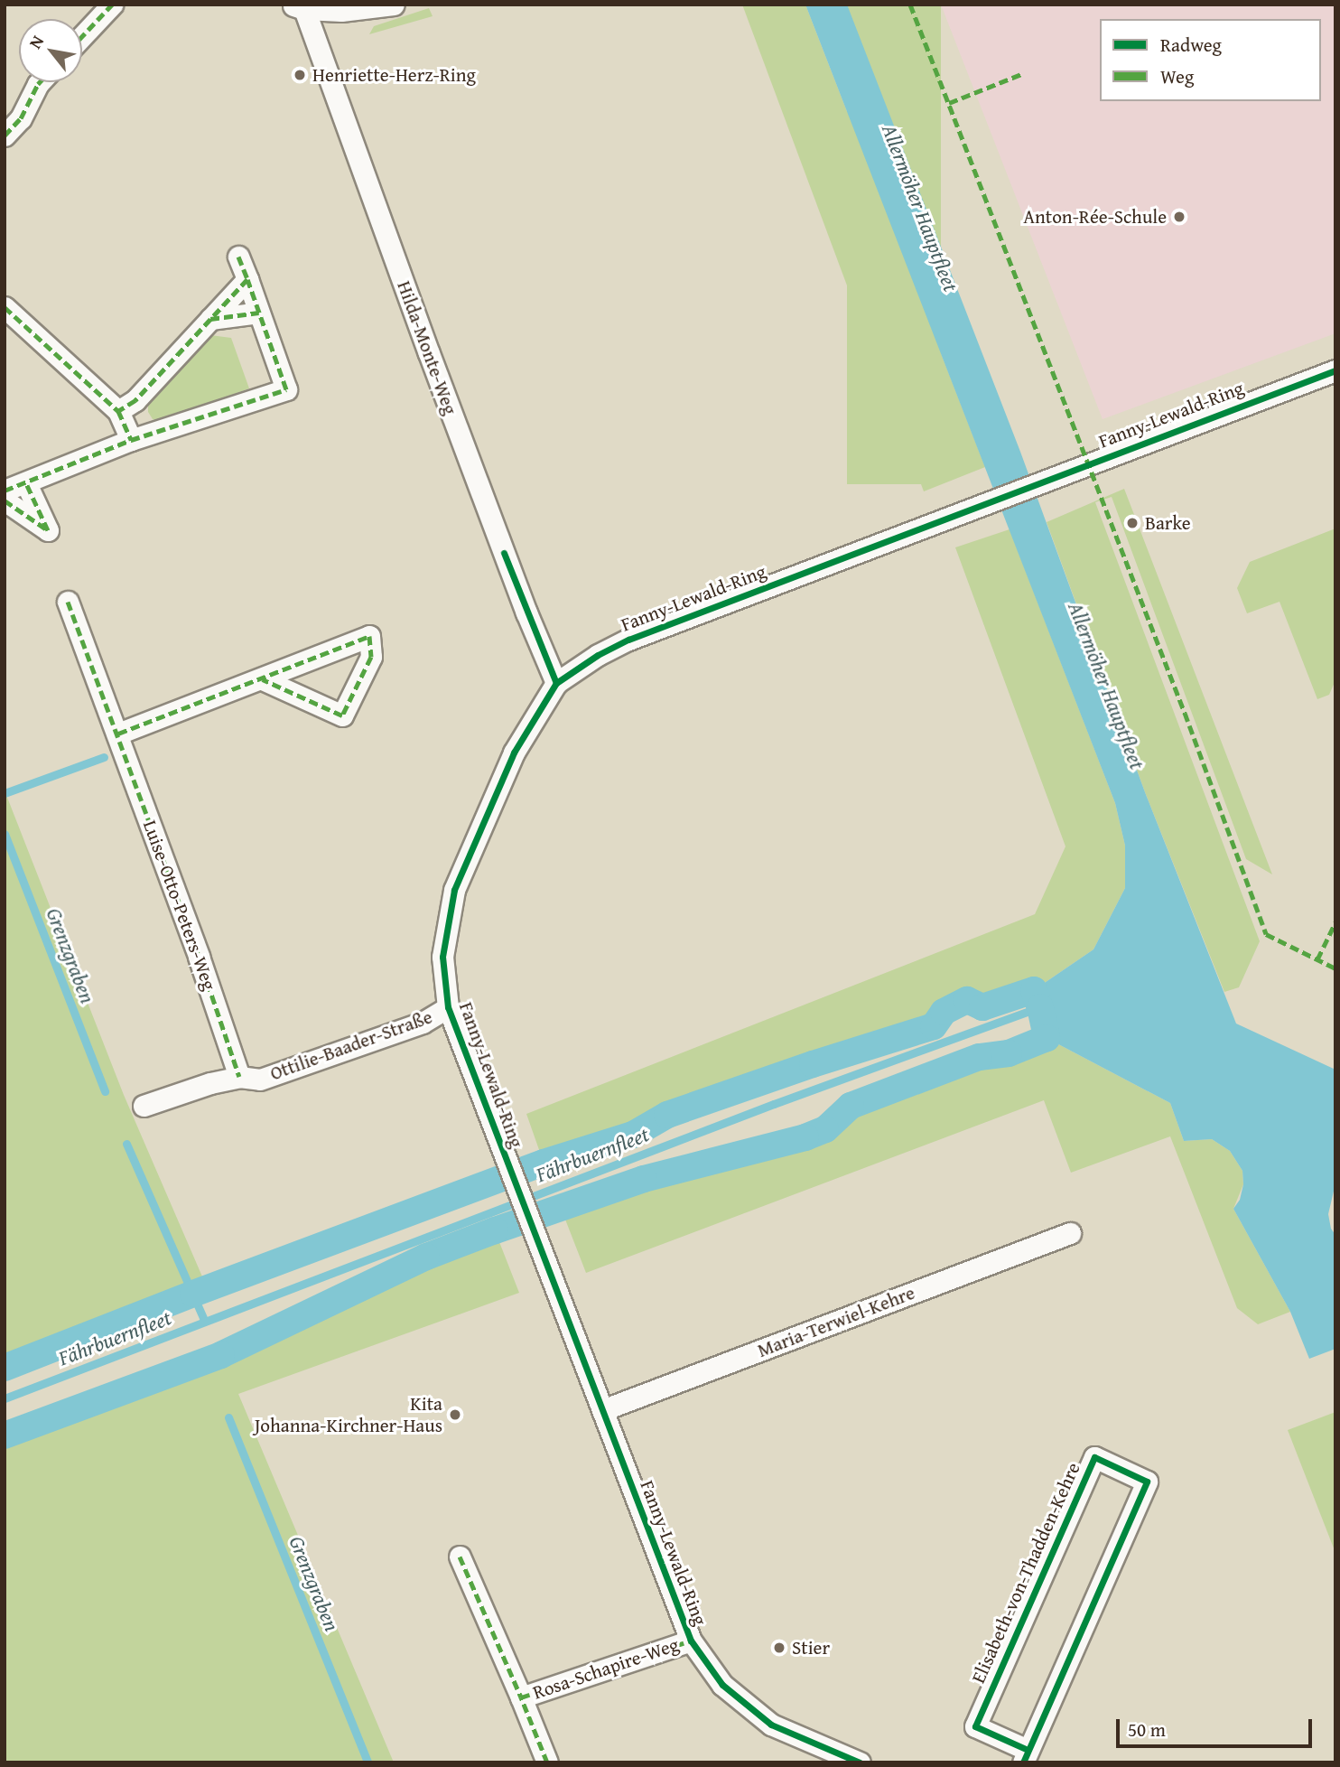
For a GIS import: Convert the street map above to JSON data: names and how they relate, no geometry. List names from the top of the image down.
{
  "streets": {
    "street": [
      "Hilda-Monte-Weg",
      "Fanny-Lewald-Ring",
      "Luise-Otto-Peters-Weg",
      "Ottilie-Baader-Straße",
      "Maria-Terwiel-Kehre",
      "Elisabeth-von-Thadden-Kehre",
      "Rosa-Schapire-Weg"
    ]
  },
  "crossings": [
    ["Hilda-Monte-Weg", "Fanny-Lewald-Ring"],
    ["Fanny-Lewald-Ring", "Ottilie-Baader-Straße"],
    ["Fanny-Lewald-Ring", "Maria-Terwiel-Kehre"],
    ["Fanny-Lewald-Ring", "Rosa-Schapire-Weg"],
    ["Luise-Otto-Peters-Weg", "Ottilie-Baader-Straße"]
  ],
  "water": ["Allermöher Hauptfleet", "Grenzgraben", "Fährbuernfleet"],
  "places": [
    "Henriette-Herz-Ring",
    "Anton-Rée-Schule",
    "Barke",
    "Kita Johanna-Kirchner-Haus",
    "Stier"
  ],
  "legend": ["Radweg", "Weg"],
  "scale_bar": "50 m",
  "north": "top left"
}
